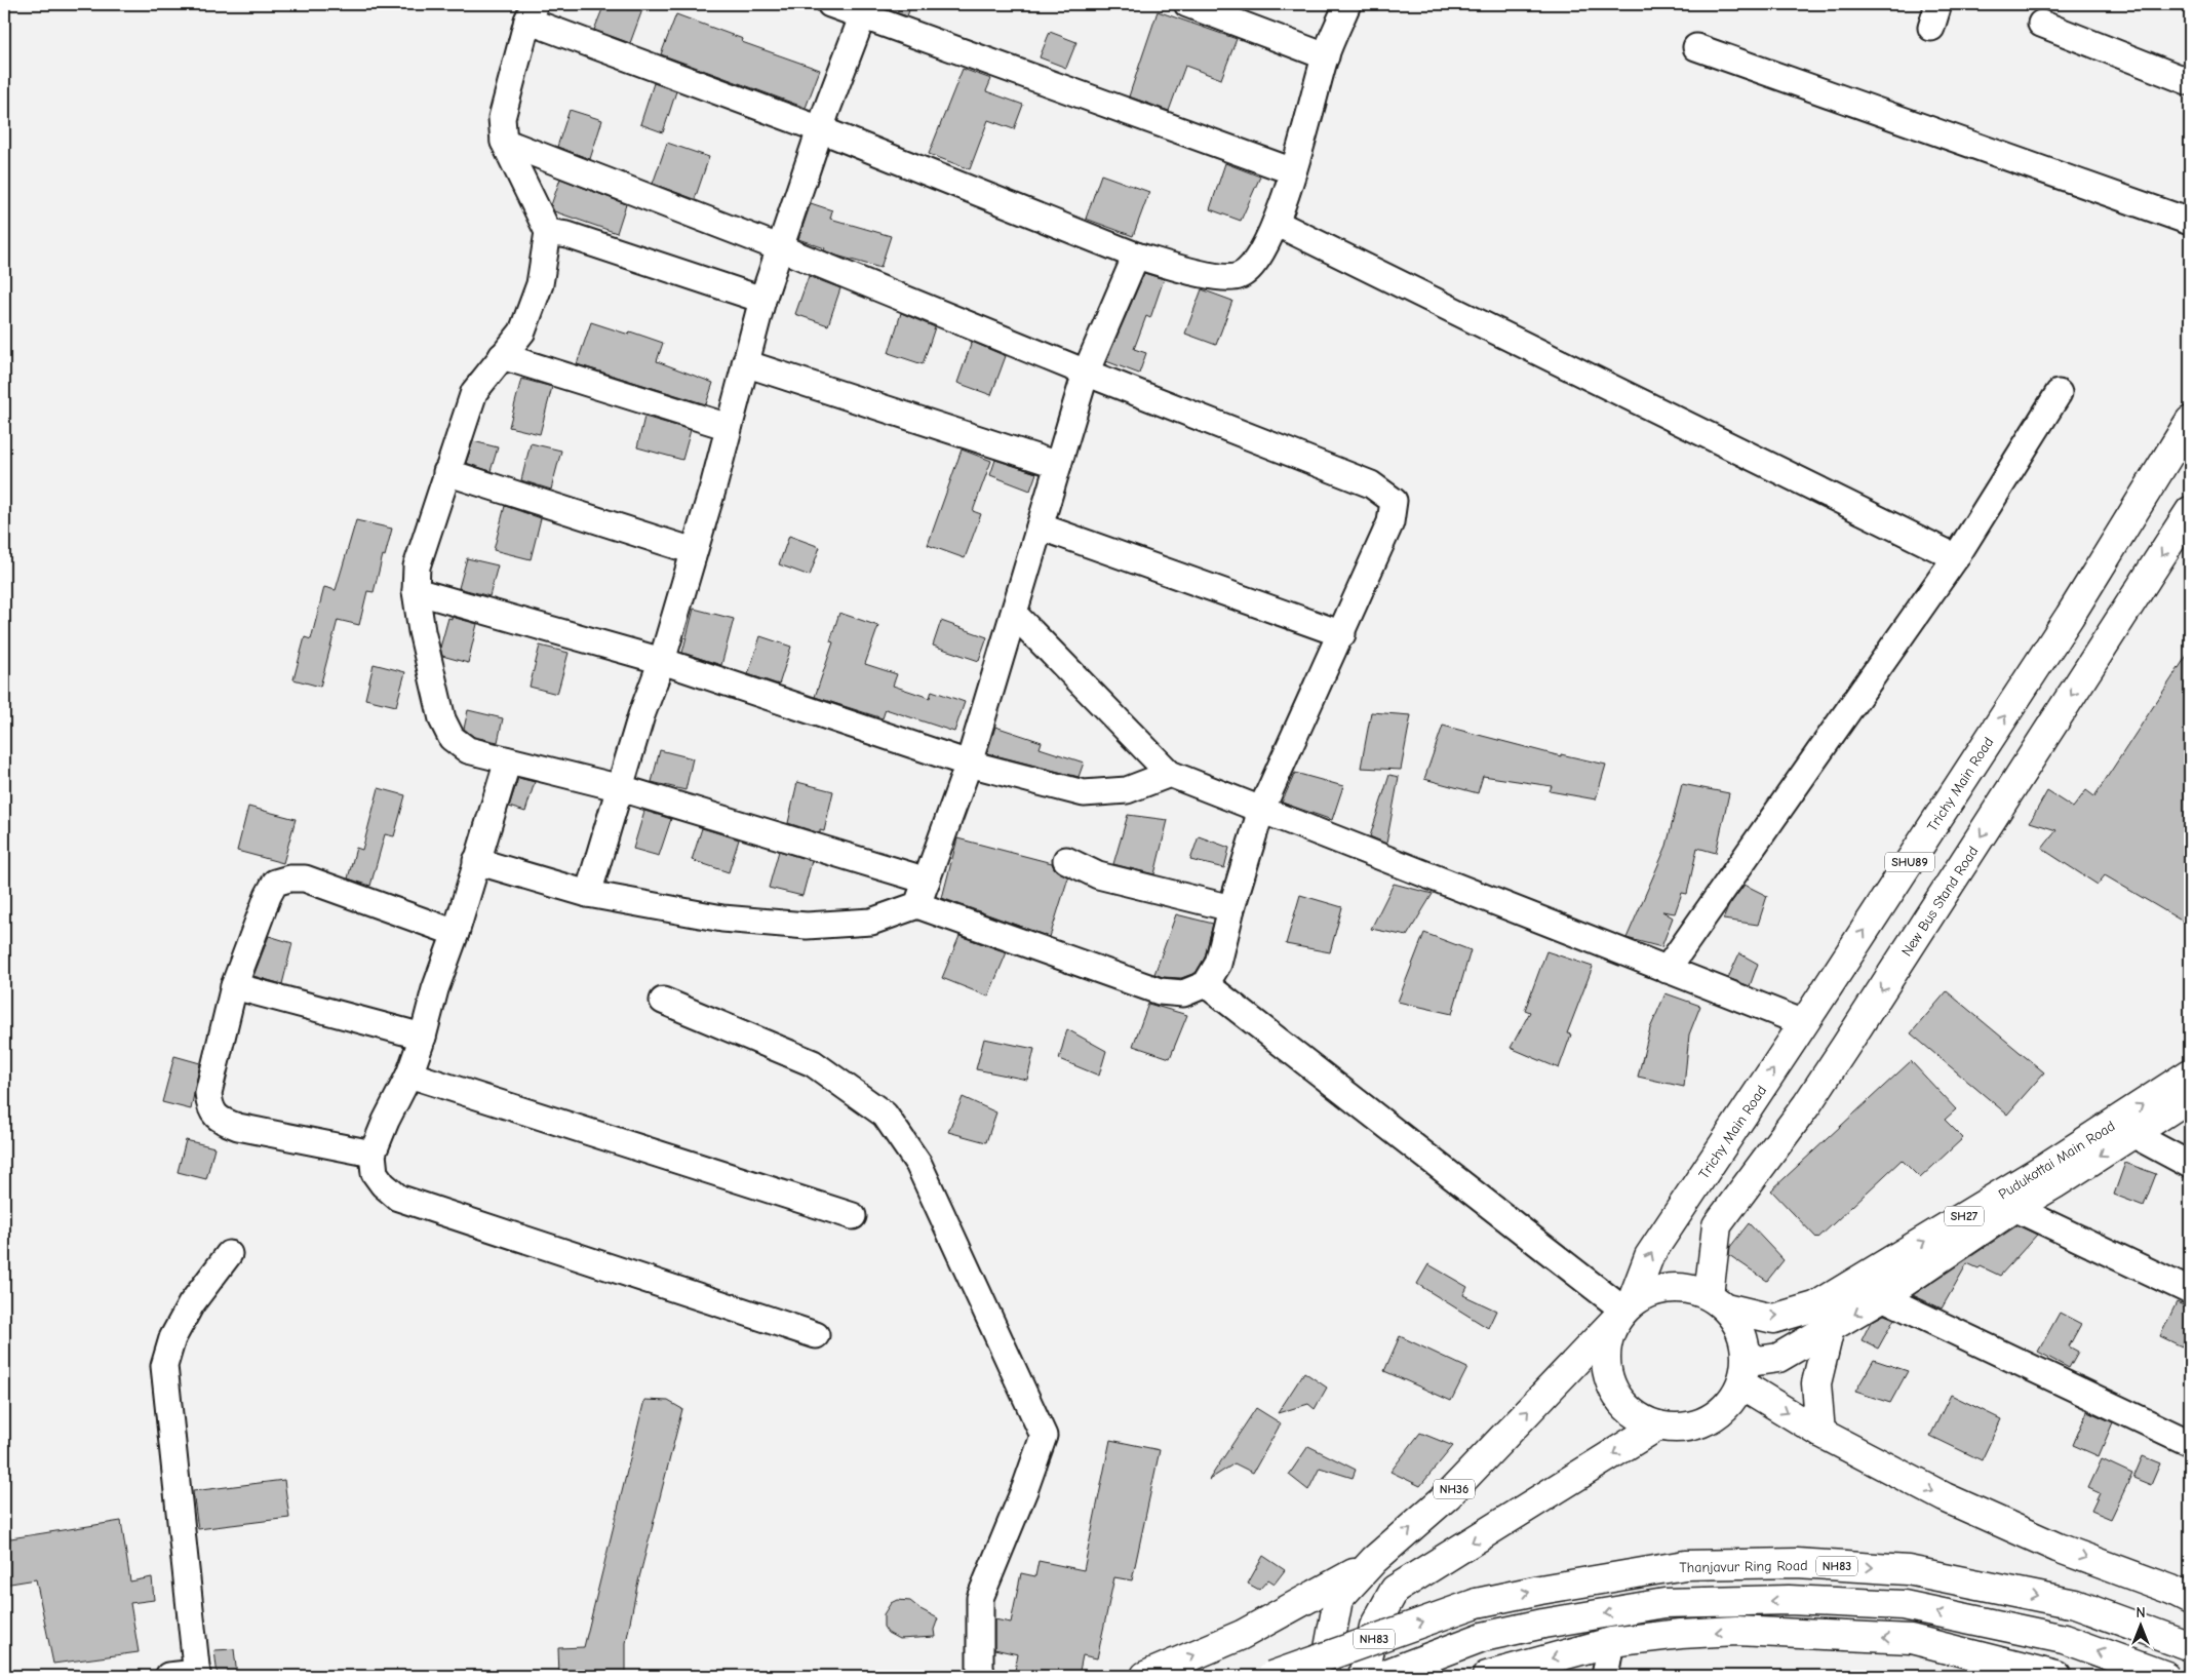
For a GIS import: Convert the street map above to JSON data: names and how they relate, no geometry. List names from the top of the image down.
{
  "streets": {
    "main road": [
      "Trichy Main Road",
      "SHU89",
      "New Bus Stand Road",
      "Pudukottai Main Road",
      "SH27",
      "NH36",
      "Thanjavur Ring Road",
      "NH83"
    ]
  },
  "crossings": [
    ["Trichy Main Road", "New Bus Stand Road"],
    ["Trichy Main Road", "Pudukottai Main Road"],
    ["Trichy Main Road", "SH27"],
    ["Trichy Main Road", "NH36"],
    ["New Bus Stand Road", "Pudukottai Main Road"],
    ["New Bus Stand Road", "SH27"],
    ["New Bus Stand Road", "NH36"],
    ["Pudukottai Main Road", "SH27"],
    ["Pudukottai Main Road", "NH36"],
    ["SH27", "NH36"]
  ],
  "one_way": ["Trichy Main Road", "New Bus Stand Road"],
  "north": "top"
}
